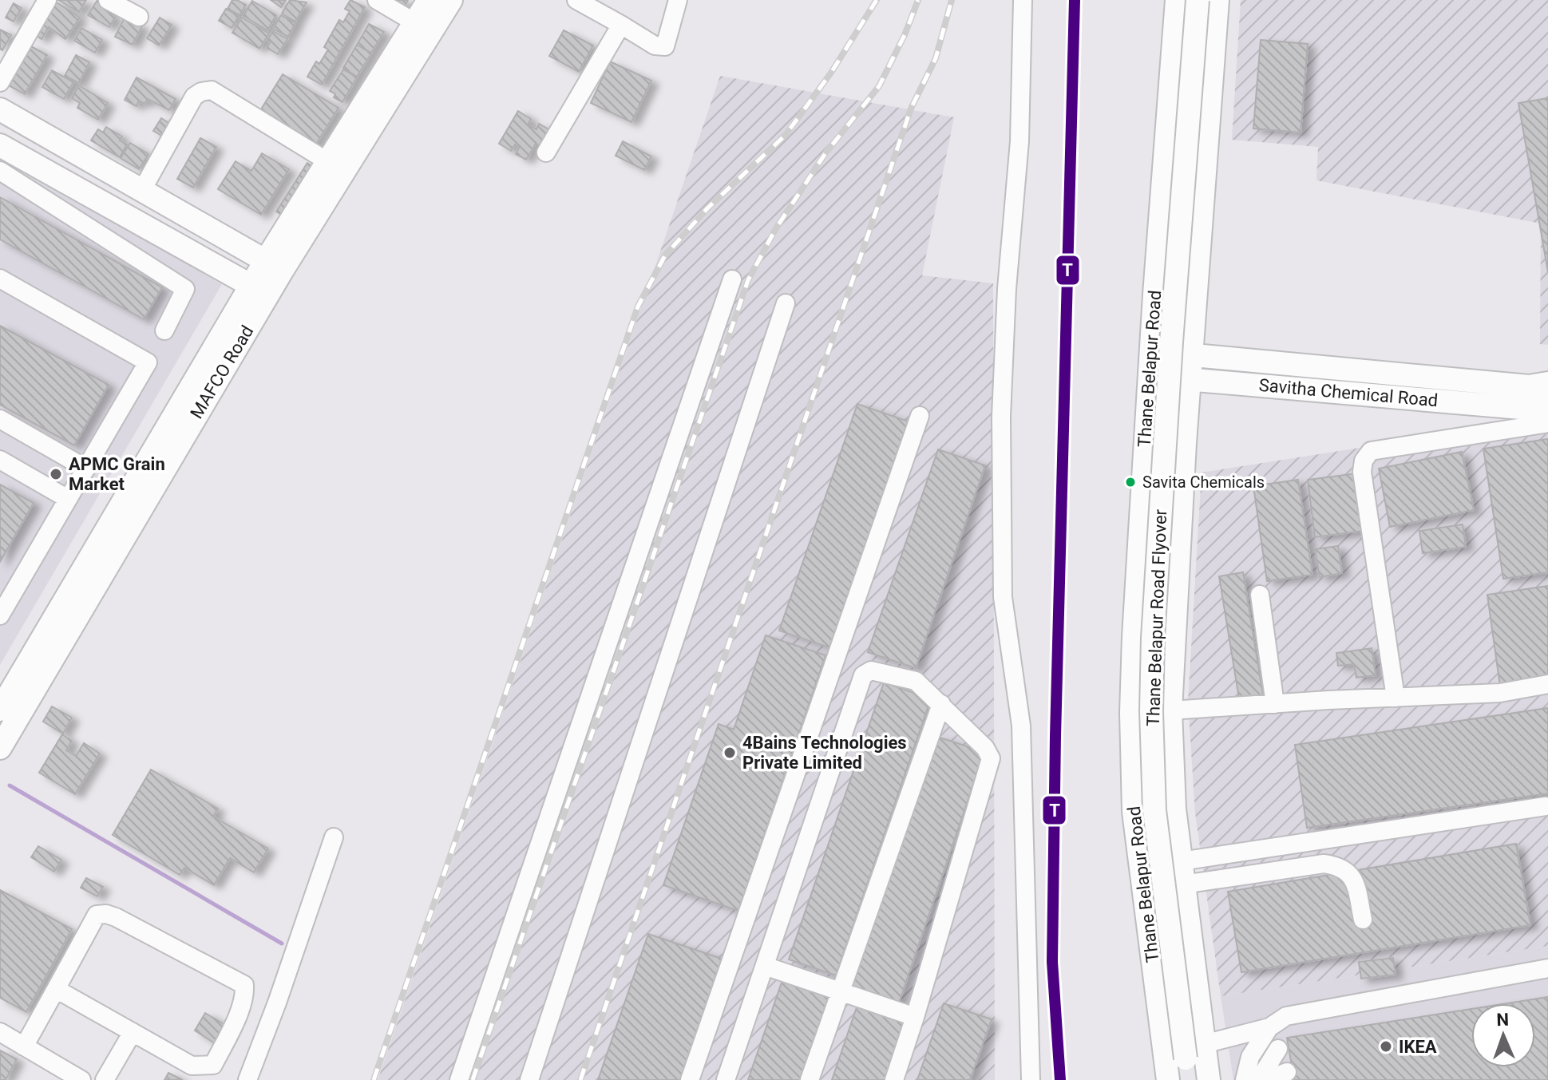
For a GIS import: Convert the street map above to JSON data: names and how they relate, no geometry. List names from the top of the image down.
{
  "streets": {
    "main road": [
      "Thane Belapur Road",
      "MAFCO Road",
      "Savitha Chemical Road",
      "Thane Belapur Road Flyover"
    ]
  },
  "crossings": [
    ["Thane Belapur Road", "Savitha Chemical Road"]
  ],
  "places": [
    "APMC Grain Market",
    "Savita Chemicals",
    "4Bains Technologies Private Limited",
    "IKEA"
  ],
  "lines": ["transit line T"],
  "north": "top"
}
